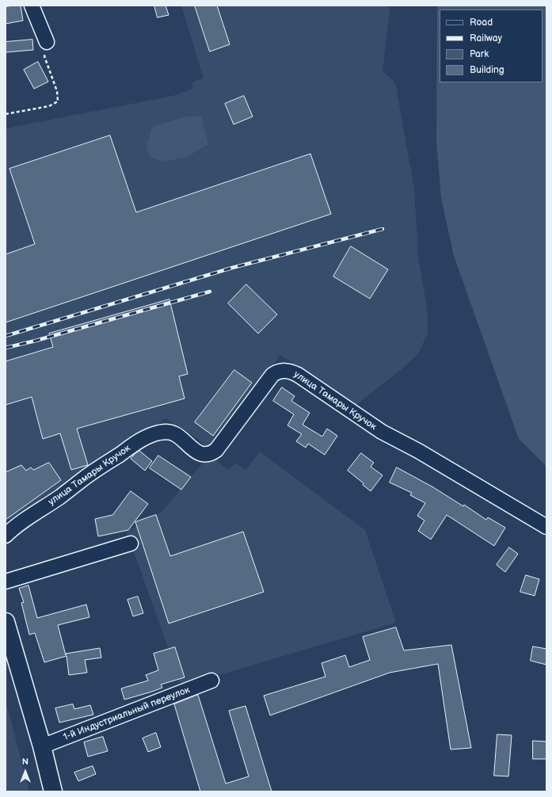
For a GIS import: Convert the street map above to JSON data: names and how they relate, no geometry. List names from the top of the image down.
{
  "streets": {
    "street": ["улица Тамары Кручок", "1-й Индустриальный переулок"]
  },
  "legend": [
    "Road",
    "Railway",
    "Park",
    "Building"
  ],
  "north": "top"
}
